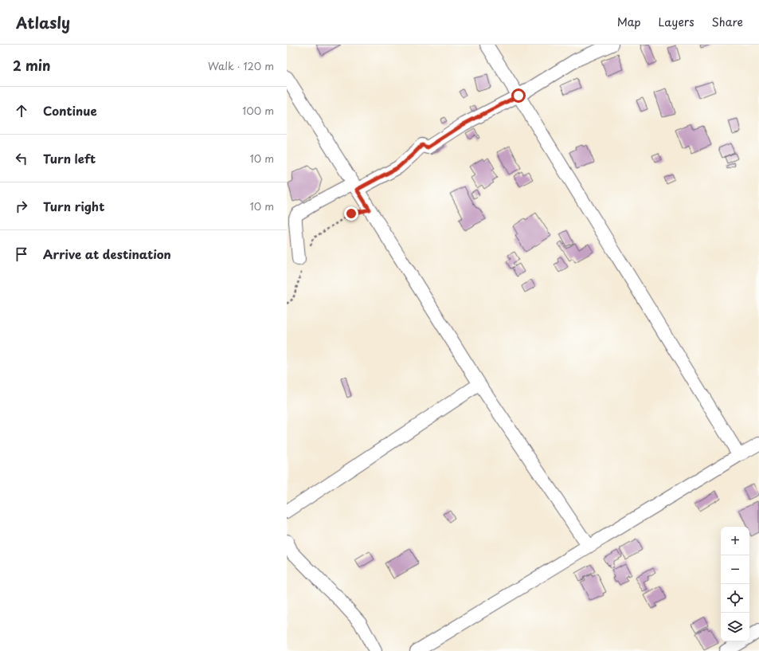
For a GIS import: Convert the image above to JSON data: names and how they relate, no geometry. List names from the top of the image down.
{
  "page": {
    "header": "Atlasly",
    "nav": ["Map", "Layers", "Share"],
    "heading": ["2 min", "Walk · 120 m"],
    "list": [
      ["Continue", "100 m"],
      ["Turn left", "10 m"],
      ["Turn right", "10 m"],
      "Arrive at destination"
    ],
    "map_buttons": ["+", "−"]
  }
}
